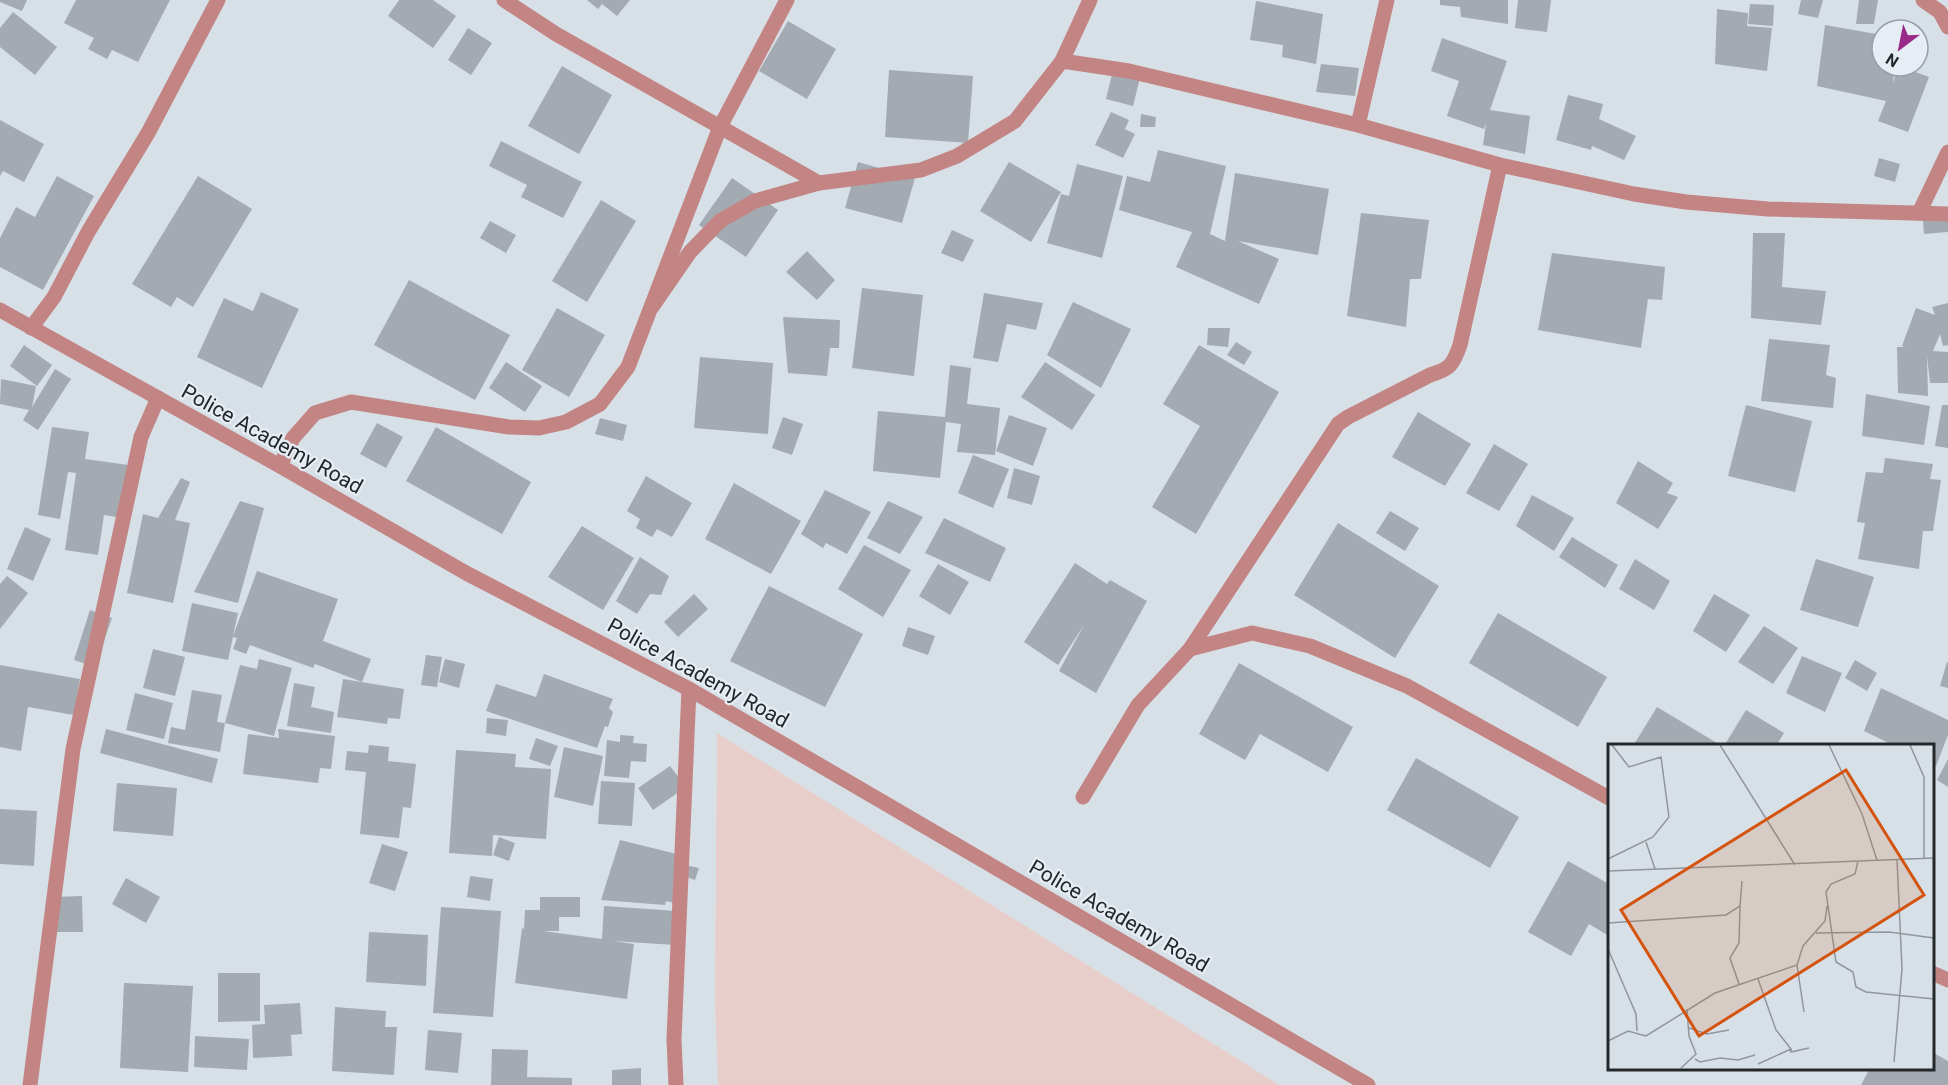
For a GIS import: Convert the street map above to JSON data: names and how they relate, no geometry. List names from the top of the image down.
{
  "streets": {
    "street": ["Police Academy Road"]
  },
  "north": "bottom left"
}
